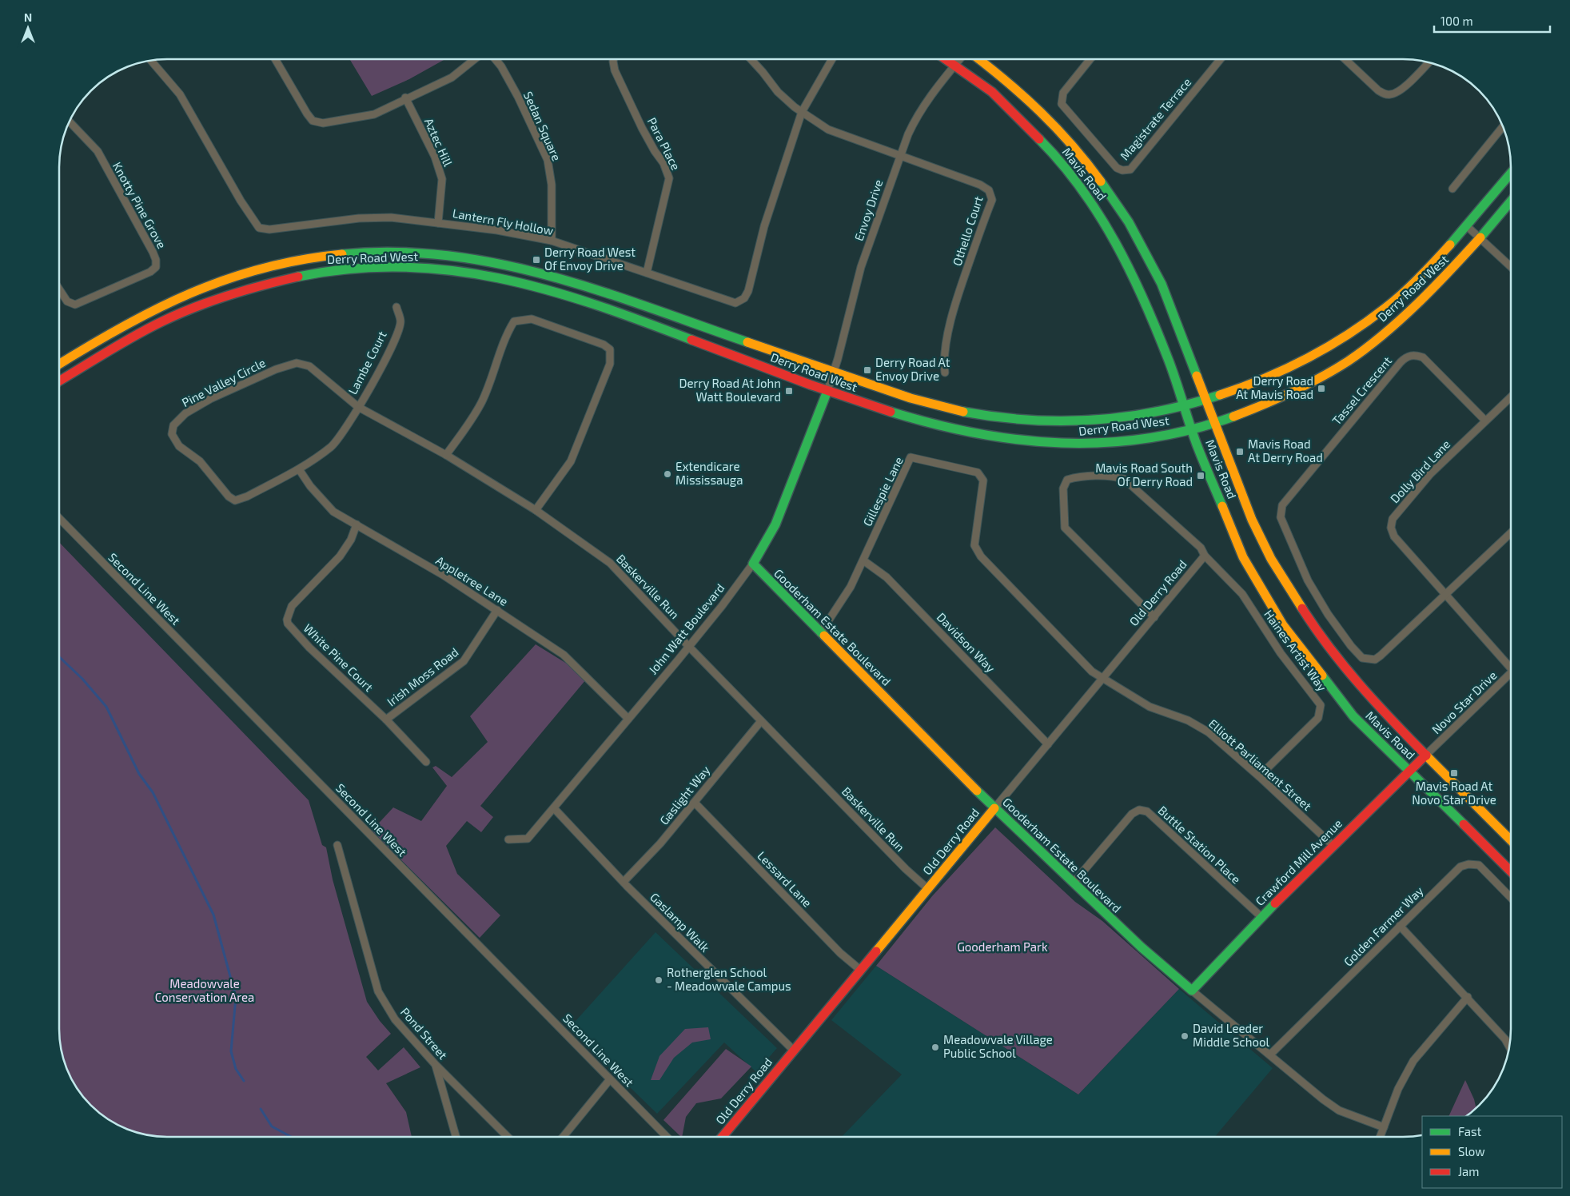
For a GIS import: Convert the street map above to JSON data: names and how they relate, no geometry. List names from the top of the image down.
{
  "streets": {
    "main road": [
      "Mavis Road",
      "Derry Road West",
      "Old Derry Road",
      "Gooderham Estate Boulevard",
      "John Watt Boulevard",
      "Crawford Mill Avenue"
    ],
    "street": [
      "Magistrate Terrace",
      "Sedan Square",
      "Aztec Hill",
      "Para Place",
      "Knotty Pine Grove",
      "Envoy Drive",
      "Lantern Fly Hollow",
      "Othello Court",
      "Lambe Court",
      "Pine Valley Circle",
      "Tassel Crescent",
      "Dolly Bird Lane",
      "Gillespie Lane",
      "Appletree Lane",
      "Baskerville Run",
      "Second Line West",
      "Davidson Way",
      "Haines Artist Way",
      "White Pine Court",
      "Irish Moss Road",
      "Novo Star Drive",
      "Elliott Parliament Street",
      "Gaslight Way",
      "Buttle Station Place",
      "Lessard Lane",
      "Gaslamp Walk",
      "Golden Farmer Way",
      "Pond Street"
    ]
  },
  "crossings": [
    ["Sedan Square", "Lantern Fly Hollow"],
    ["Aztec Hill", "Lantern Fly Hollow"],
    ["Para Place", "Lantern Fly Hollow"],
    ["Mavis Road", "Envoy Drive"],
    ["Mavis Road", "Derry Road West"],
    ["Mavis Road", "Novo Star Drive"],
    ["Mavis Road", "Crawford Mill Avenue"],
    ["Envoy Drive", "Othello Court"],
    ["Envoy Drive", "Derry Road West"],
    ["Envoy Drive", "John Watt Boulevard"],
    ["Lantern Fly Hollow", "Othello Court"],
    ["Derry Road West", "John Watt Boulevard"],
    ["Lambe Court", "Pine Valley Circle"],
    ["Lambe Court", "Baskerville Run"],
    ["Pine Valley Circle", "Appletree Lane"],
    ["Pine Valley Circle", "Baskerville Run"],
    ["Tassel Crescent", "Dolly Bird Lane"],
    ["Gillespie Lane", "Old Derry Road"],
    ["Gillespie Lane", "Gooderham Estate Boulevard"],
    ["Gillespie Lane", "Davidson Way"],
    ["Gillespie Lane", "Elliott Parliament Street"],
    ["Appletree Lane", "John Watt Boulevard"],
    ["Appletree Lane", "White Pine Court"],
    ["Appletree Lane", "Irish Moss Road"],
    ["Baskerville Run", "Old Derry Road"],
    ["Baskerville Run", "John Watt Boulevard"],
    ["Baskerville Run", "Gaslight Way"],
    ["Old Derry Road", "Gooderham Estate Boulevard"],
    ["Old Derry Road", "Davidson Way"],
    ["Old Derry Road", "Haines Artist Way"],
    ["Old Derry Road", "Elliott Parliament Street"],
    ["Old Derry Road", "Lessard Lane"],
    ["Old Derry Road", "Gaslamp Walk"],
    ["Gooderham Estate Boulevard", "John Watt Boulevard"],
    ["Gooderham Estate Boulevard", "Buttle Station Place"],
    ["Gooderham Estate Boulevard", "Crawford Mill Avenue"],
    ["Gooderham Estate Boulevard", "Golden Farmer Way"],
    ["John Watt Boulevard", "Gaslamp Walk"],
    ["Haines Artist Way", "Elliott Parliament Street"],
    ["White Pine Court", "Irish Moss Road"],
    ["Novo Star Drive", "Crawford Mill Avenue"],
    ["Elliott Parliament Street", "Crawford Mill Avenue"],
    ["Gaslight Way", "Lessard Lane"],
    ["Gaslight Way", "Gaslamp Walk"],
    ["Buttle Station Place", "Crawford Mill Avenue"]
  ],
  "parks": ["Gooderham Park", "Meadowvale Conservation Area"],
  "places": {
    "transit": [
      "Derry Road West Of Envoy Drive",
      "Derry Road At Envoy Drive",
      "Derry Road At Mavis Road",
      "Derry Road At John Watt Boulevard",
      "Mavis Road At Derry Road",
      "Mavis Road South Of Derry Road",
      "Mavis Road At Novo Star Drive"
    ],
    "other": [
      "Extendicare Mississauga",
      "Rotherglen School - Meadowvale Campus",
      "David Leeder Middle School",
      "Meadowvale Village Public School"
    ]
  },
  "legend": ["Fast", "Slow", "Jam"],
  "scale_bar": "100 m",
  "north": "top"
}
